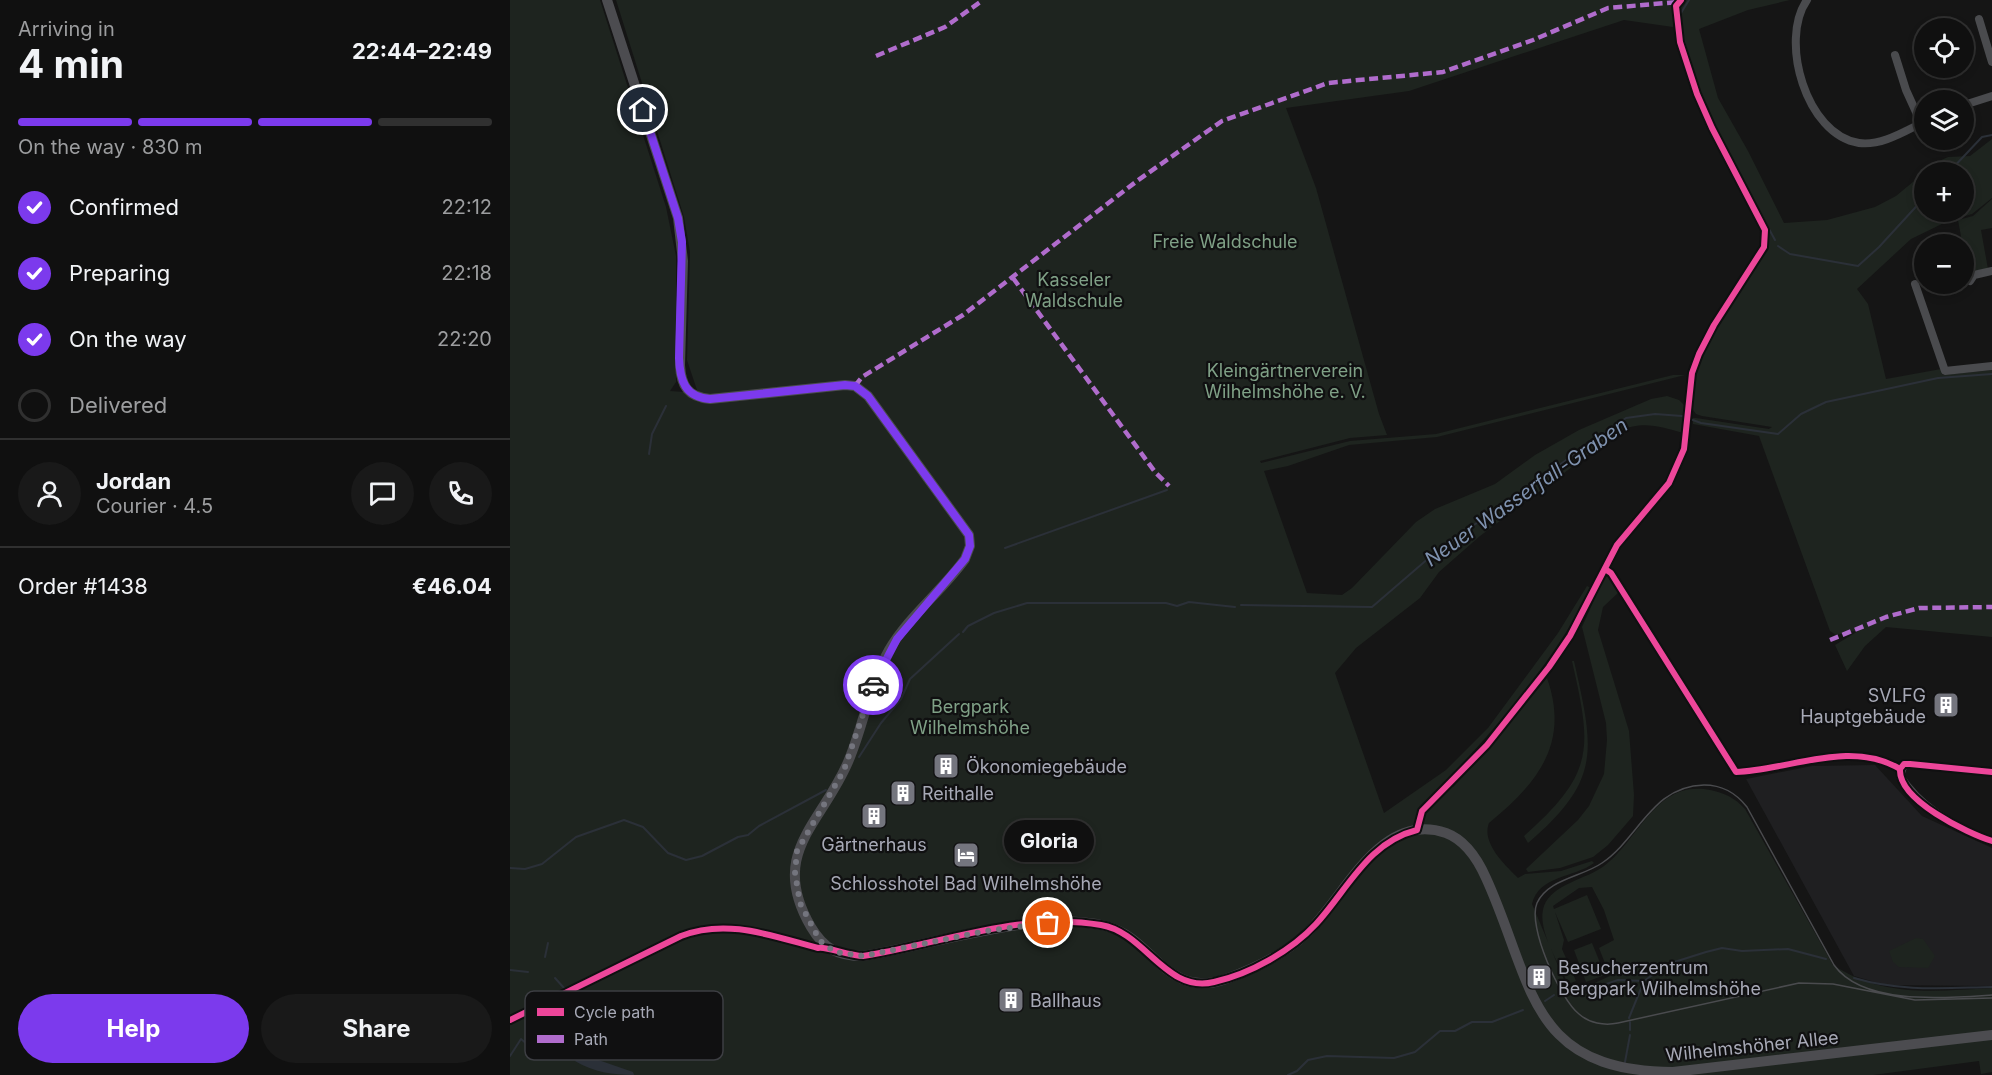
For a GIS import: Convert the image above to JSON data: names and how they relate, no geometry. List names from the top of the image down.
{
  "streets": {
    "main road": ["Wilhelmshöher Allee"]
  },
  "water": ["Neuer Wasserfall-Graben"],
  "parks": [
    "Freie Waldschule",
    "Kasseler Waldschule",
    "Kleingärtnerverein Wilhelmshöhe e. V.",
    "Bergpark Wilhelmshöhe"
  ],
  "places": {
    "building": [
      "SVLFG Hauptgebäude",
      "Ökonomiegebäude",
      "Reithalle",
      "Gärtnerhaus",
      "Besucherzentrum Bergpark Wilhelmshöhe",
      "Ballhaus"
    ],
    "hotel": ["Schlosshotel Bad Wilhelmshöhe"],
    "other": ["Gloria"]
  },
  "legend": ["Cycle path", "Path"],
  "page": {
    "heading": ["4 min", "Arriving in", "22:44–22:49"],
    "panel": [
      "Jordan",
      "Courier · 4.5",
      "Order #1438",
      "€46.04"
    ],
    "map_buttons": ["+", "−"],
    "bar": "On the way · 830 m",
    "list": [
      ["Confirmed", "22:12"],
      ["Preparing", "22:18"],
      ["On the way", "22:20"],
      "Delivered"
    ],
    "bubble": "Gloria",
    "buttons": ["Help", "Share"]
  }
}
